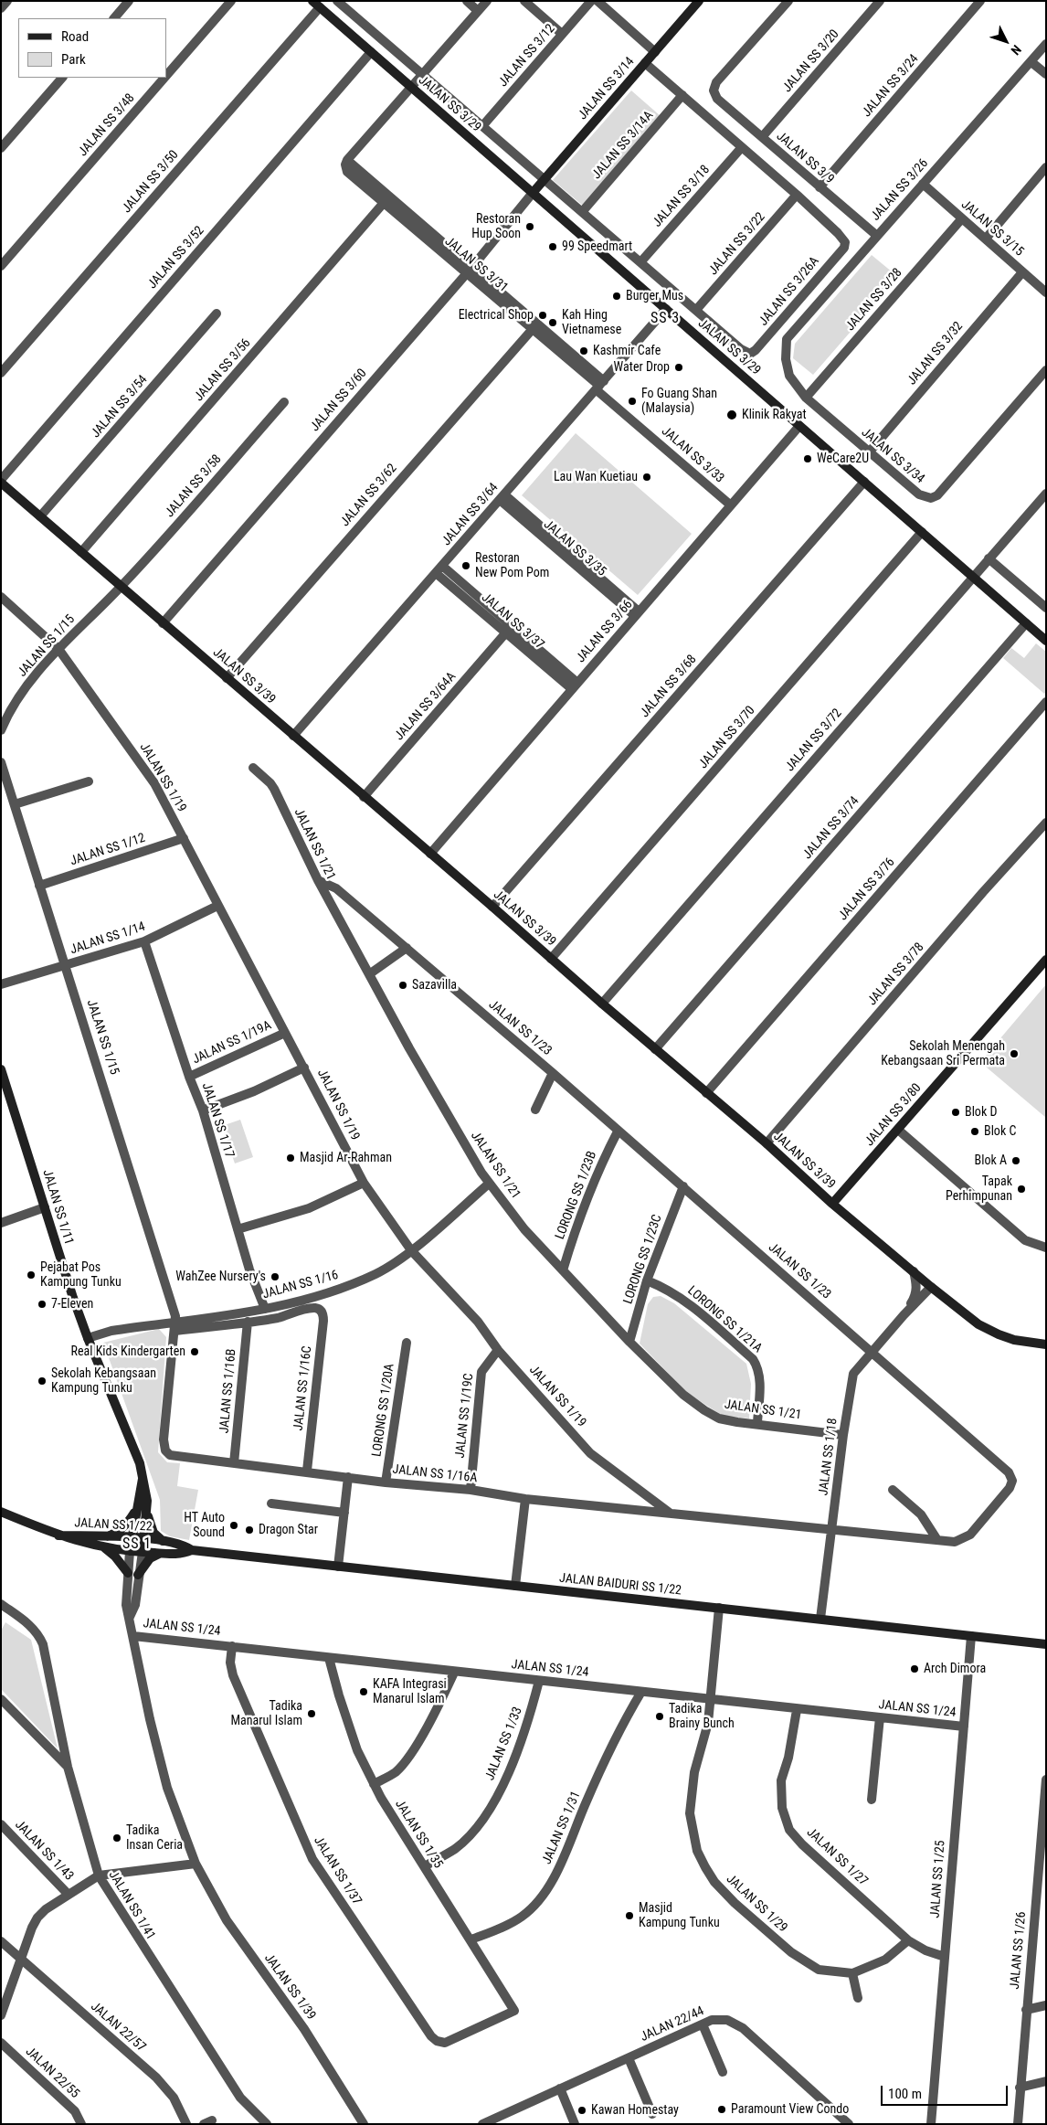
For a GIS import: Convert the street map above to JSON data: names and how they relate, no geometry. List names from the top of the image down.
{
  "streets": {
    "street": [
      "JALAN SS 3/12",
      "JALAN SS 3/20",
      "JALAN SS 3/24",
      "JALAN SS 3/14",
      "JALAN SS 3/29",
      "JALAN SS 3/48",
      "JALAN SS 3/14A",
      "JALAN SS 3/9",
      "JALAN SS 3/50",
      "JALAN SS 3/26",
      "JALAN SS 3/18",
      "JALAN SS 3/15",
      "JALAN SS 3/22",
      "JALAN SS 3/52",
      "JALAN SS 3/31",
      "JALAN SS 3/26A",
      "JALAN SS 3/28",
      "JALAN SS 3/32",
      "JALAN SS 3/56",
      "JALAN SS 3/60",
      "JALAN SS 3/54",
      "JALAN SS 3/33",
      "JALAN SS 3/34",
      "JALAN SS 3/58",
      "JALAN SS 3/62",
      "JALAN SS 3/64",
      "JALAN SS 3/35",
      "JALAN SS 3/37",
      "JALAN SS 3/66",
      "JALAN SS 1/15",
      "JALAN SS 3/39",
      "JALAN SS 3/68",
      "JALAN SS 3/64A",
      "JALAN SS 3/70",
      "JALAN SS 3/72",
      "JALAN SS 1/19",
      "JALAN SS 3/74",
      "JALAN SS 1/21",
      "JALAN SS 1/12",
      "JALAN SS 3/76",
      "JALAN SS 1/14",
      "JALAN SS 3/78",
      "JALAN SS 1/23",
      "JALAN SS 1/19A",
      "JALAN SS 3/80",
      "JALAN SS 1/17",
      "LORONG SS 1/23B",
      "JALAN SS 1/11",
      "LORONG SS 1/23C",
      "JALAN SS 1/16",
      "LORONG SS 1/21A",
      "JALAN SS 1/16C",
      "JALAN SS 1/16B",
      "LORONG SS 1/20A",
      "JALAN SS 1/19C",
      "JALAN SS 1/18",
      "JALAN SS 1/16A",
      "JALAN SS 1/22",
      "JALAN BAIDURI SS 1/22",
      "JALAN SS 1/24",
      "JALAN SS 1/33",
      "JALAN SS 1/31",
      "JALAN SS 1/35",
      "JALAN SS 1/43",
      "JALAN SS 1/27",
      "JALAN SS 1/37",
      "JALAN SS 1/25",
      "JALAN SS 1/29",
      "JALAN SS 1/41",
      "JALAN SS 1/26",
      "JALAN SS 1/39",
      "JALAN 22/44",
      "JALAN 22/57",
      "JALAN 22/55"
    ]
  },
  "crossings": [
    ["JALAN SS 3/12", "JALAN SS 3/26A"],
    ["JALAN SS 3/20", "JALAN SS 3/9"],
    ["JALAN SS 3/24", "JALAN SS 3/9"],
    ["JALAN SS 3/14", "JALAN SS 3/29"],
    ["JALAN SS 3/14", "JALAN SS 3/26A"],
    ["JALAN SS 3/14", "JALAN SS 3/60"],
    ["JALAN SS 3/29", "JALAN SS 3/50"],
    ["JALAN SS 3/29", "JALAN SS 3/52"],
    ["JALAN SS 3/29", "JALAN SS 3/60"],
    ["JALAN SS 3/29", "JALAN SS 3/64"],
    ["JALAN SS 3/29", "JALAN SS 3/66"],
    ["JALAN SS 3/29", "JALAN SS 3/68"],
    ["JALAN SS 3/29", "JALAN SS 3/70"],
    ["JALAN SS 3/29", "JALAN SS 3/72"],
    ["JALAN SS 3/29", "JALAN SS 3/74"],
    ["JALAN SS 3/14A", "JALAN SS 3/26A"],
    ["JALAN SS 3/9", "JALAN SS 3/26"],
    ["JALAN SS 3/26", "JALAN SS 3/15"],
    ["JALAN SS 3/26", "JALAN SS 3/34"],
    ["JALAN SS 3/18", "JALAN SS 3/26A"],
    ["JALAN SS 3/15", "JALAN SS 3/28"],
    ["JALAN SS 3/15", "JALAN SS 3/32"],
    ["JALAN SS 3/22", "JALAN SS 3/26A"],
    ["JALAN SS 3/52", "JALAN SS 3/39"],
    ["JALAN SS 3/31", "JALAN SS 3/56"],
    ["JALAN SS 3/31", "JALAN SS 3/60"],
    ["JALAN SS 3/31", "JALAN SS 3/33"],
    ["JALAN SS 3/31", "JALAN SS 3/62"],
    ["JALAN SS 3/31", "JALAN SS 3/64"],
    ["JALAN SS 3/28", "JALAN SS 3/34"],
    ["JALAN SS 3/32", "JALAN SS 3/34"],
    ["JALAN SS 3/56", "JALAN SS 3/39"],
    ["JALAN SS 3/60", "JALAN SS 3/39"],
    ["JALAN SS 3/54", "JALAN SS 3/39"],
    ["JALAN SS 3/33", "JALAN SS 3/64"],
    ["JALAN SS 3/33", "JALAN SS 3/66"],
    ["JALAN SS 3/58", "JALAN SS 1/15"],
    ["JALAN SS 3/58", "JALAN SS 3/39"],
    ["JALAN SS 3/62", "JALAN SS 3/39"],
    ["JALAN SS 3/64", "JALAN SS 3/35"],
    ["JALAN SS 3/64", "JALAN SS 3/37"],
    ["JALAN SS 3/64", "JALAN SS 3/39"],
    ["JALAN SS 3/35", "JALAN SS 3/66"],
    ["JALAN SS 3/37", "JALAN SS 3/66"],
    ["JALAN SS 3/37", "JALAN SS 3/64A"],
    ["JALAN SS 3/66", "JALAN SS 3/39"],
    ["JALAN SS 1/15", "JALAN SS 3/39"],
    ["JALAN SS 1/15", "JALAN SS 1/19"],
    ["JALAN SS 1/15", "JALAN SS 1/12"],
    ["JALAN SS 1/15", "JALAN SS 1/14"],
    ["JALAN SS 1/15", "JALAN SS 1/16"],
    ["JALAN SS 1/15", "JALAN SS 1/16A"],
    ["JALAN SS 3/39", "JALAN SS 3/68"],
    ["JALAN SS 3/39", "JALAN SS 3/64A"],
    ["JALAN SS 3/39", "JALAN SS 3/70"],
    ["JALAN SS 3/39", "JALAN SS 3/72"],
    ["JALAN SS 3/39", "JALAN SS 3/74"],
    ["JALAN SS 3/39", "JALAN SS 3/76"],
    ["JALAN SS 3/39", "JALAN SS 3/78"],
    ["JALAN SS 3/39", "JALAN SS 3/80"],
    ["JALAN SS 3/39", "JALAN SS 1/18"],
    ["JALAN SS 1/19", "JALAN SS 1/12"],
    ["JALAN SS 1/19", "JALAN SS 1/14"],
    ["JALAN SS 1/19", "JALAN SS 1/19A"],
    ["JALAN SS 1/19", "JALAN SS 1/16"],
    ["JALAN SS 1/19", "JALAN SS 1/19C"],
    ["JALAN SS 1/19", "JALAN SS 1/16A"],
    ["JALAN SS 1/21", "JALAN SS 1/23"],
    ["JALAN SS 1/21", "LORONG SS 1/23B"],
    ["JALAN SS 1/21", "LORONG SS 1/23C"],
    ["JALAN SS 1/21", "JALAN SS 1/16"],
    ["JALAN SS 1/21", "LORONG SS 1/21A"],
    ["JALAN SS 1/21", "JALAN SS 1/18"],
    ["JALAN SS 1/14", "JALAN SS 1/17"],
    ["JALAN SS 1/23", "LORONG SS 1/23B"],
    ["JALAN SS 1/23", "LORONG SS 1/23C"],
    ["JALAN SS 1/23", "JALAN SS 1/18"],
    ["JALAN SS 1/23", "JALAN SS 1/16A"],
    ["JALAN SS 1/19A", "JALAN SS 1/17"],
    ["JALAN SS 1/17", "JALAN SS 1/16"],
    ["JALAN SS 1/11", "JALAN SS 1/16"],
    ["JALAN SS 1/11", "JALAN SS 1/22"],
    ["JALAN SS 1/11", "JALAN SS 1/39"],
    ["LORONG SS 1/23C", "LORONG SS 1/21A"],
    ["JALAN SS 1/16", "JALAN SS 1/16C"],
    ["JALAN SS 1/16", "JALAN SS 1/16B"],
    ["JALAN SS 1/16", "JALAN SS 1/16A"],
    ["JALAN SS 1/16C", "JALAN SS 1/16A"],
    ["JALAN SS 1/16B", "JALAN SS 1/16A"],
    ["LORONG SS 1/20A", "JALAN SS 1/16A"],
    ["JALAN SS 1/19C", "JALAN SS 1/16A"],
    ["JALAN SS 1/18", "JALAN SS 1/16A"],
    ["JALAN SS 1/18", "JALAN BAIDURI SS 1/22"],
    ["JALAN SS 1/22", "JALAN BAIDURI SS 1/22"],
    ["JALAN SS 1/22", "JALAN SS 1/39"],
    ["JALAN BAIDURI SS 1/22", "JALAN SS 1/25"],
    ["JALAN BAIDURI SS 1/22", "JALAN SS 1/29"],
    ["JALAN SS 1/24", "JALAN SS 1/33"],
    ["JALAN SS 1/24", "JALAN SS 1/31"],
    ["JALAN SS 1/24", "JALAN SS 1/35"],
    ["JALAN SS 1/24", "JALAN SS 1/27"],
    ["JALAN SS 1/24", "JALAN SS 1/37"],
    ["JALAN SS 1/24", "JALAN SS 1/25"],
    ["JALAN SS 1/24", "JALAN SS 1/29"],
    ["JALAN SS 1/24", "JALAN SS 1/39"],
    ["JALAN SS 1/33", "JALAN SS 1/35"],
    ["JALAN SS 1/31", "JALAN SS 1/35"],
    ["JALAN SS 1/35", "JALAN SS 1/37"],
    ["JALAN SS 1/27", "JALAN SS 1/25"],
    ["JALAN SS 1/27", "JALAN SS 1/29"]
  ],
  "districts": ["SS 3", "SS 1"],
  "places": [
    "Restoran Hup Soon",
    "99 Speedmart",
    "Burger Mus",
    "Electrical Shop",
    "Kah Hing Vietnamese",
    "Kashmir Cafe",
    "Water Drop",
    "Fo Guang Shan (Malaysia)",
    "Klinik Rakyat",
    "WeCare2U",
    "Lau Wan Kuetiau",
    "Restoran New Pom Pom",
    "Sazavilla",
    "Sekolah Menengah Kebangsaan Sri Permata",
    "Blok D",
    "Blok C",
    "Masjid Ar-Rahman",
    "Blok A",
    "Tapak Perhimpunan",
    "Pejabat Pos Kampung Tunku",
    "WahZee Nursery's",
    "7-Eleven",
    "Real Kids Kindergarten",
    "Sekolah Kebangsaan Kampung Tunku",
    "HT Auto Sound",
    "Dragon Star",
    "Arch Dimora",
    "KAFA Integrasi Manarul Islam",
    "Tadika Manarul Islam",
    "Tadika Brainy Bunch",
    "Tadika Insan Ceria",
    "Masjid Kampung Tunku",
    "Paramount View Condo",
    "Kawan Homestay"
  ],
  "legend": ["Road", "Park"],
  "scale_bar": "100 m",
  "north": "bottom right"
}
